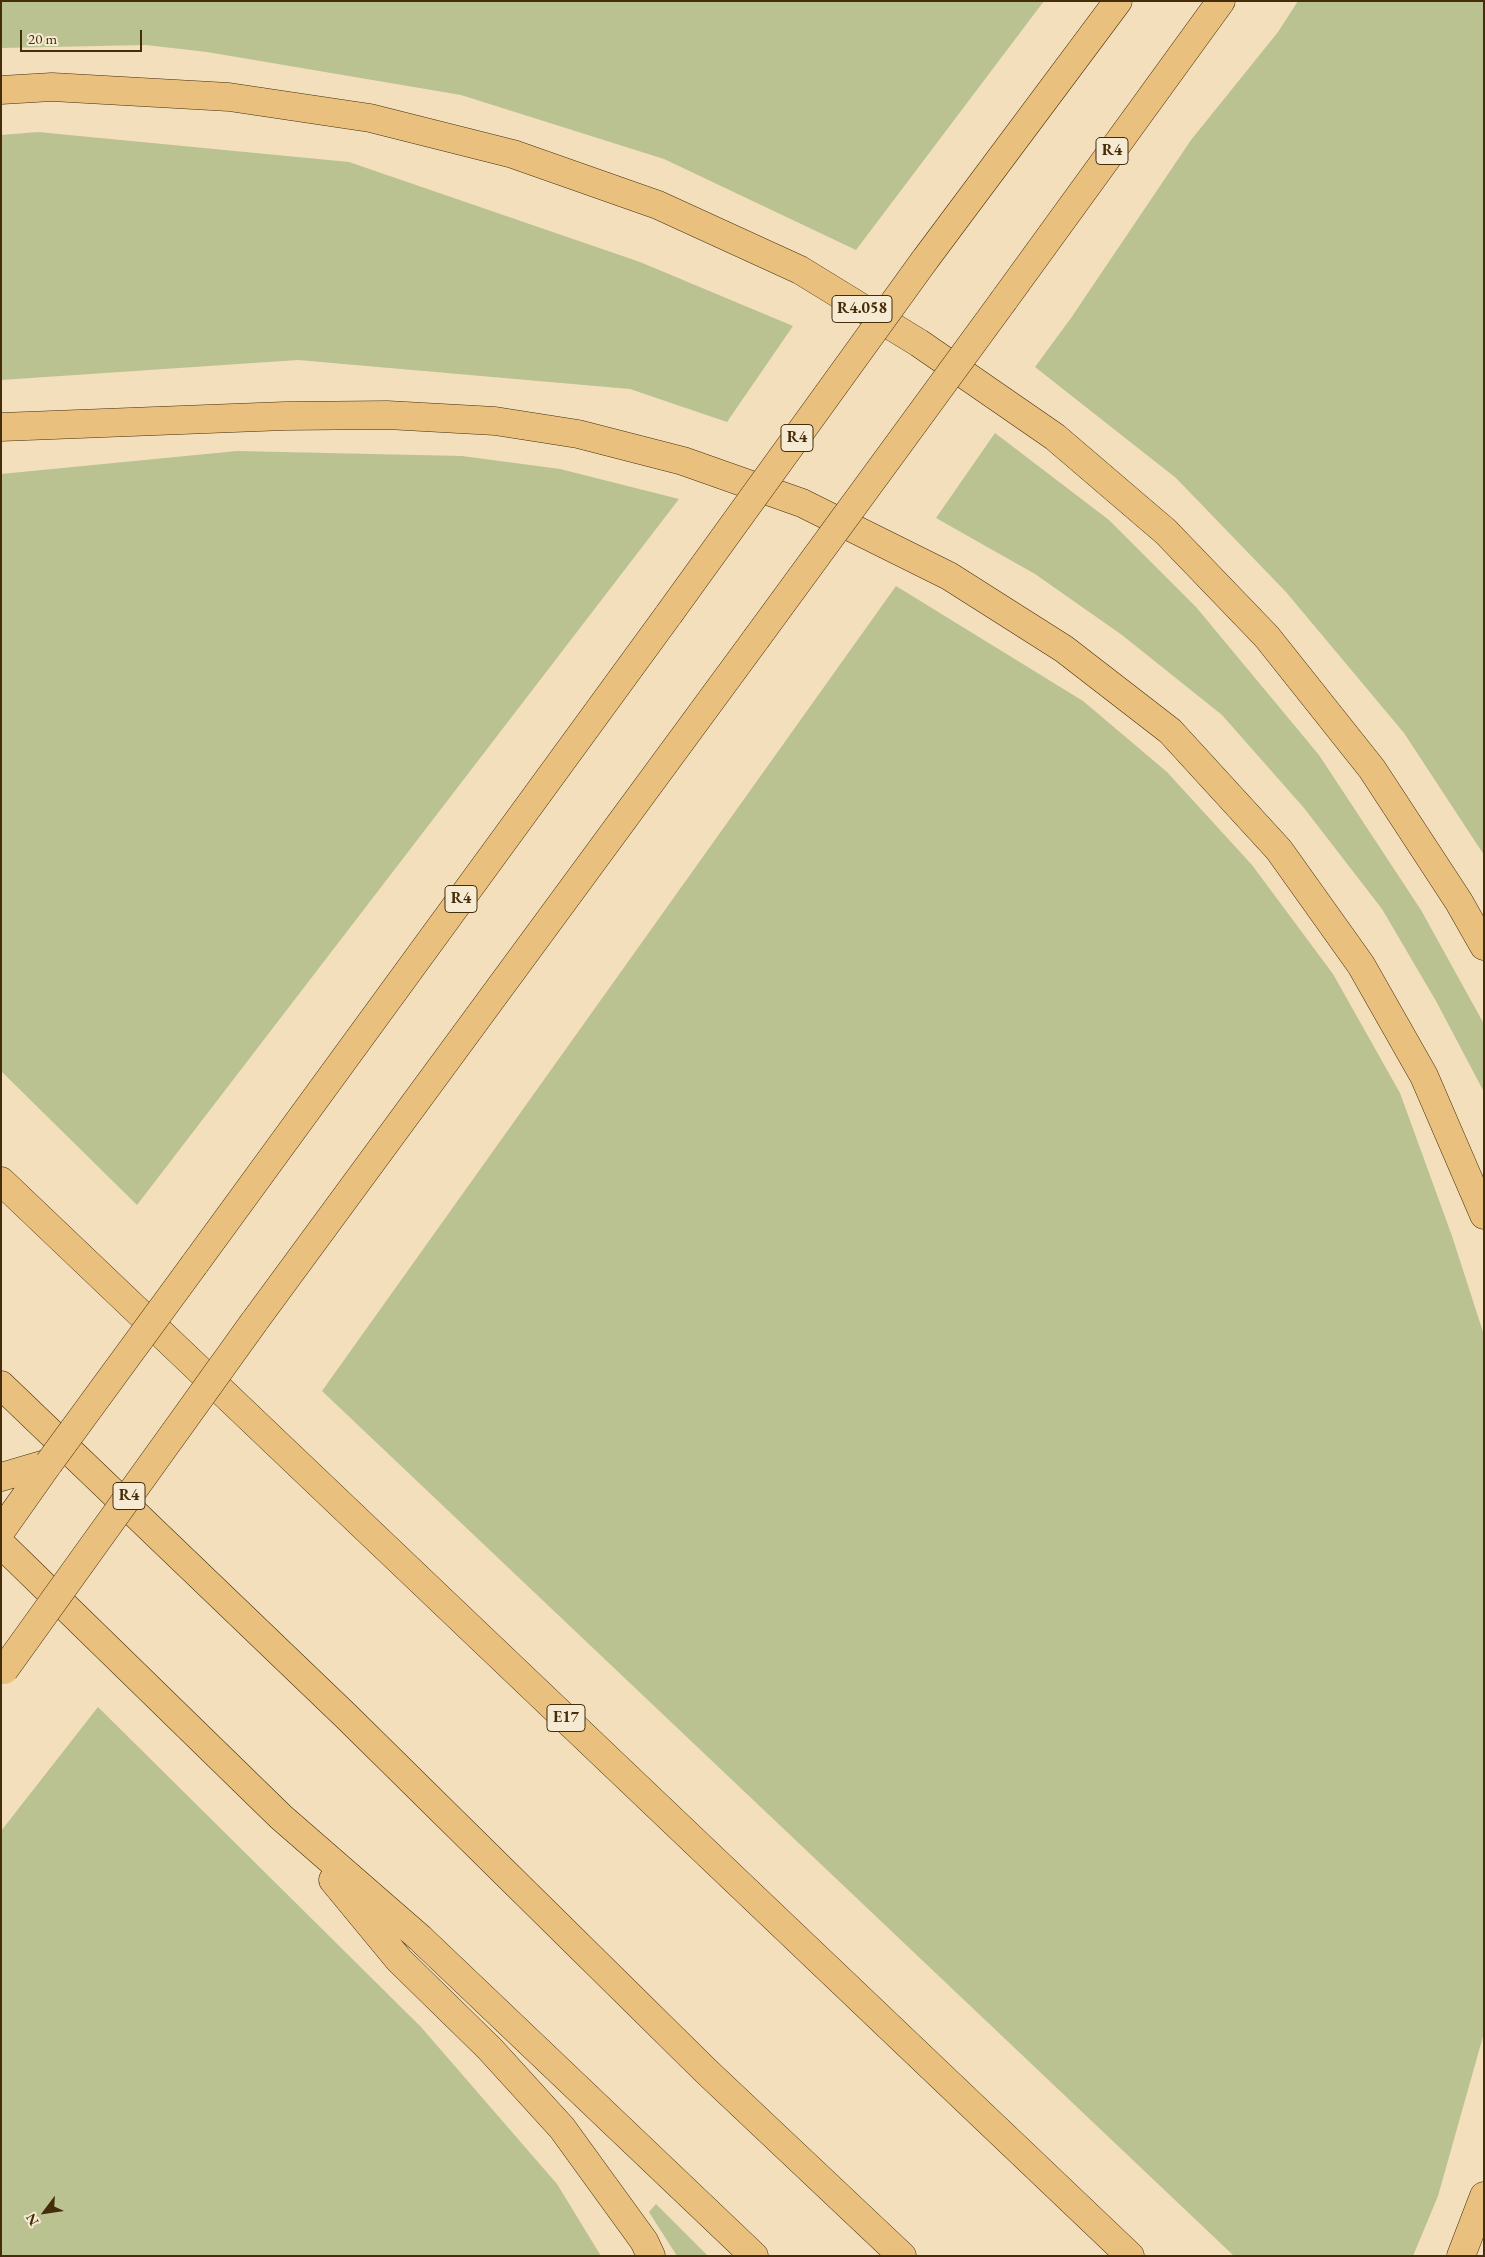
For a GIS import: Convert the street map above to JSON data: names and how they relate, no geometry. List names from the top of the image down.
{
  "streets": {
    "highway": ["R4", "R4.058", "E17"]
  },
  "scale_bar": "20 m",
  "north": "bottom left"
}
